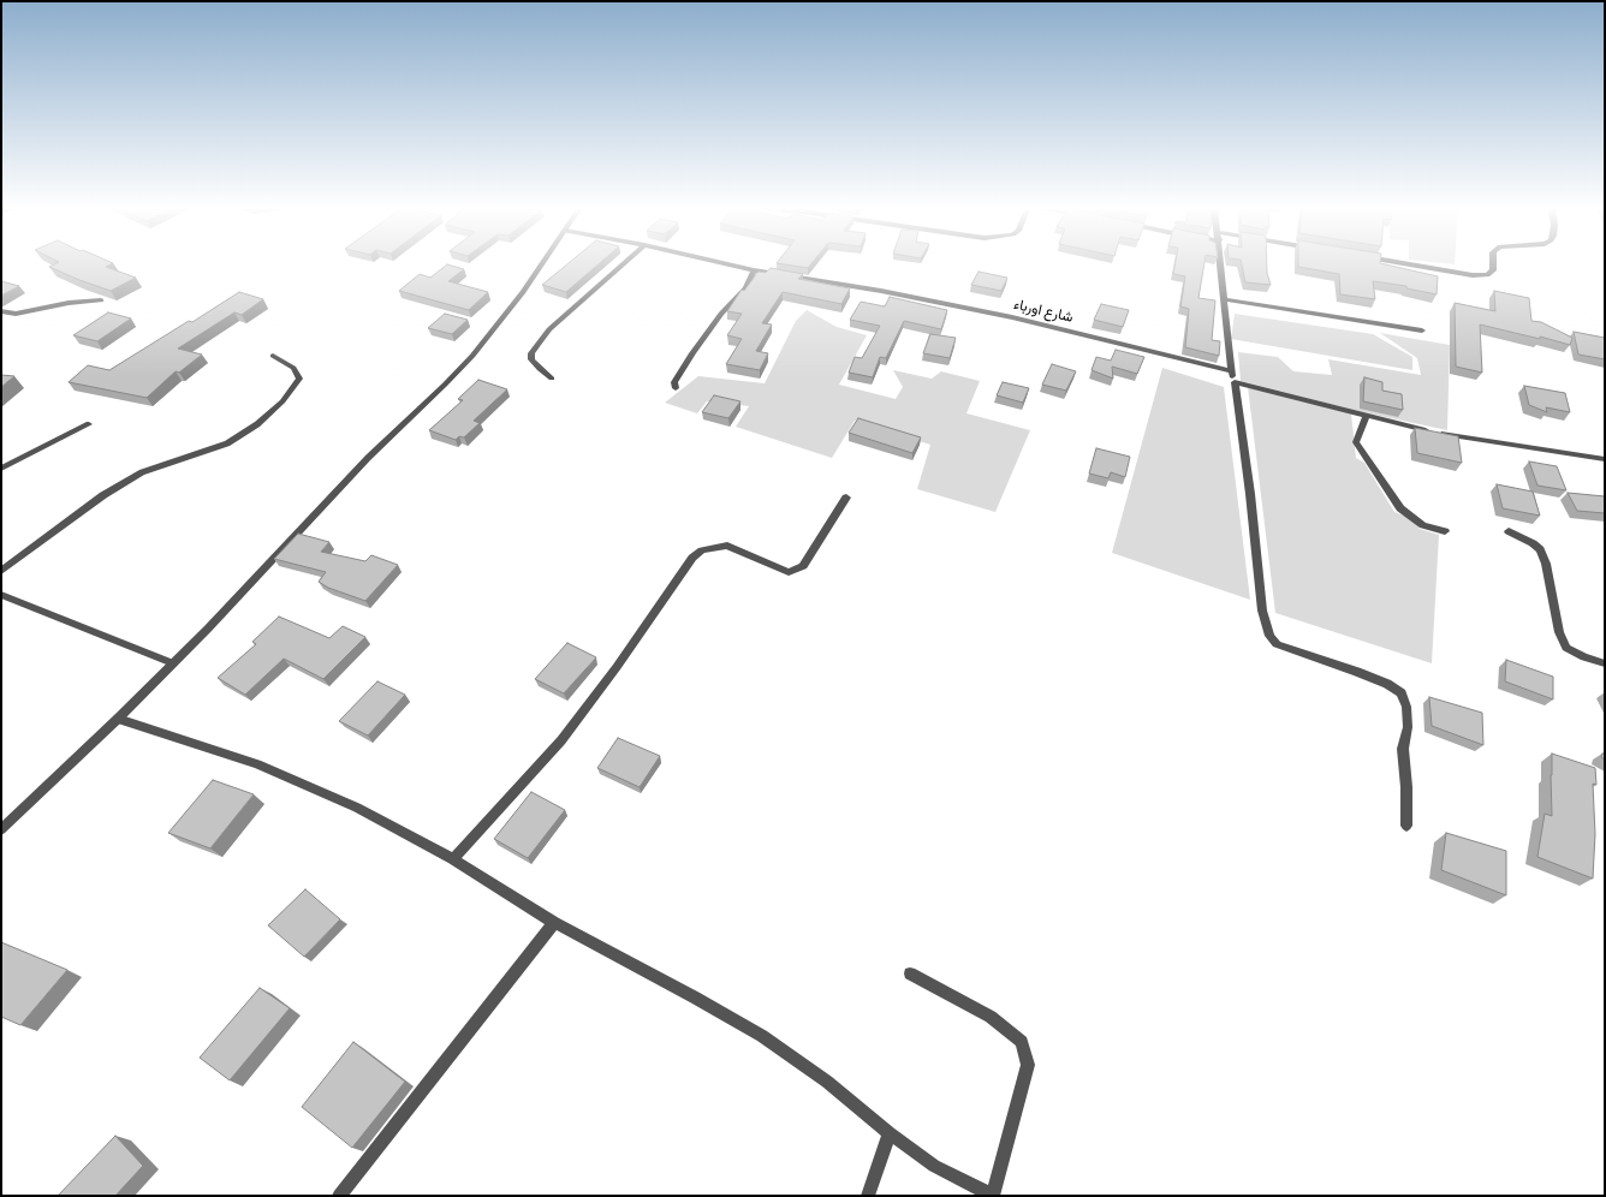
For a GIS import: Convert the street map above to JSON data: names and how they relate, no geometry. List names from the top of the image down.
{
  "streets": {
    "street": ["شارع اورباء"]
  }
}
